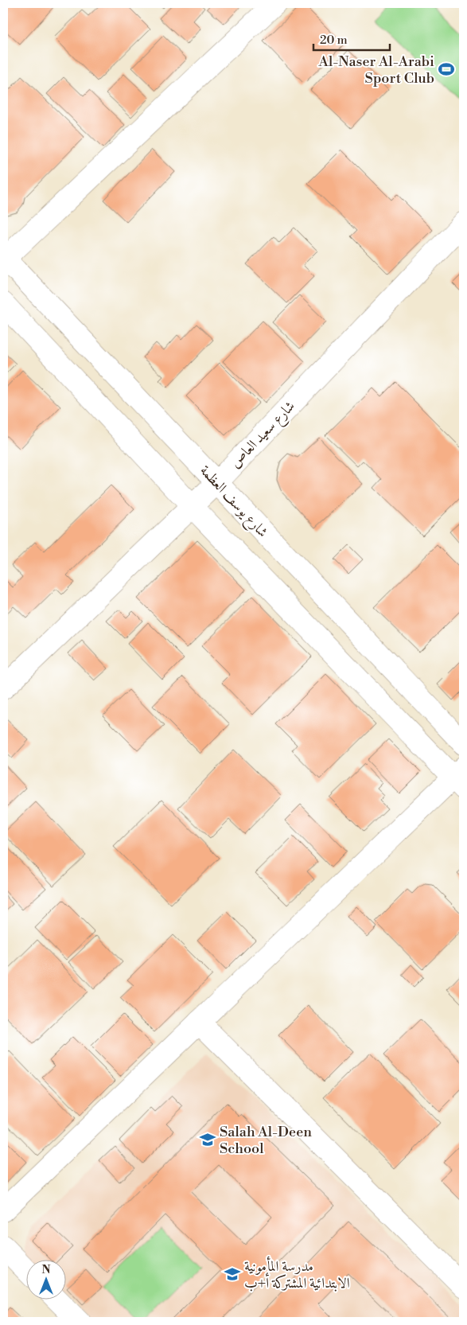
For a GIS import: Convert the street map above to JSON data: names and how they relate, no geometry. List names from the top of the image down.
{
  "streets": {
    "street": ["شارع سعيد العاص", "شارع يوسف العظمة"]
  },
  "crossings": [
    ["شارع سعيد العاص", "شارع يوسف العظمة"]
  ],
  "places": {
    "sports": ["Al-Naser Al-Arabi Sport Club"],
    "school or university": ["Salah Al-Deen School", "مدرسة المأمونية الابتدائية المشتركة أ+ب"]
  },
  "scale_bar": "20 m",
  "north": "top"
}
